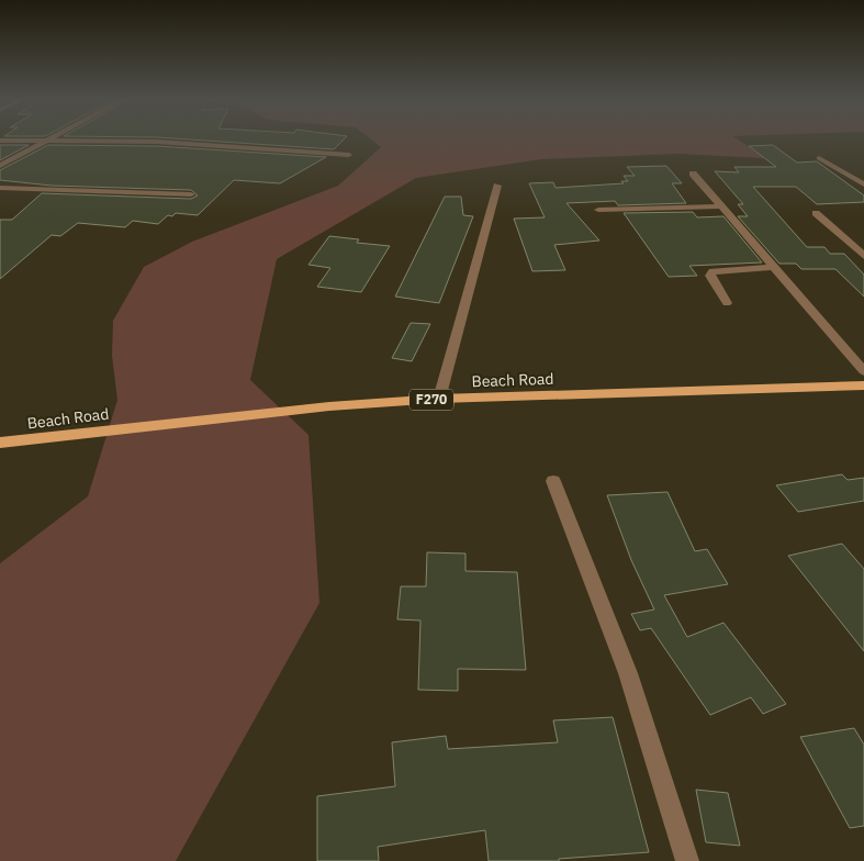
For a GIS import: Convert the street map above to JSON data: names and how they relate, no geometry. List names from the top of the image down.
{
  "streets": {
    "main road": ["Beach Road", "F270"]
  }
}
